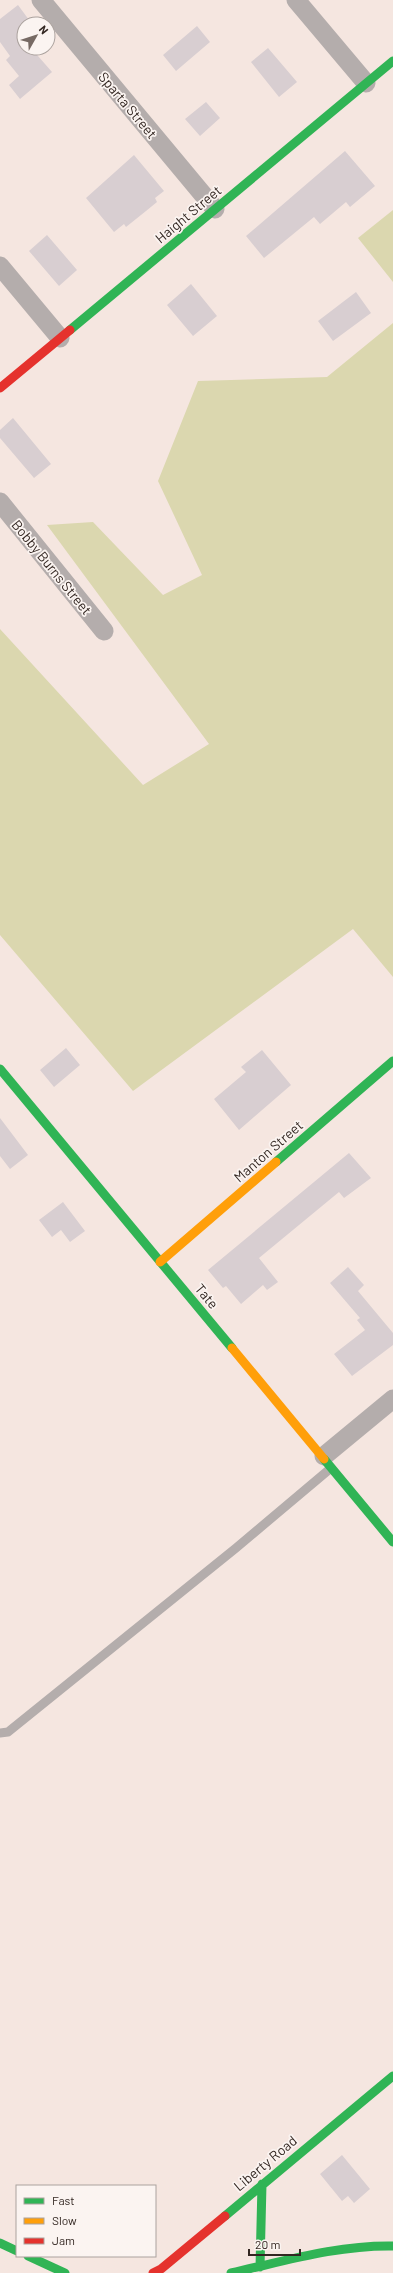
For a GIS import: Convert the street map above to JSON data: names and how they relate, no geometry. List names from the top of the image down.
{
  "streets": {
    "street": [
      "Sparta Street",
      "Haight Street",
      "Bobby Burns Street",
      "Manton Street",
      "Tate",
      "Liberty Road"
    ]
  },
  "crossings": [
    ["Sparta Street", "Haight Street"],
    ["Manton Street", "Tate"]
  ],
  "legend": ["Fast", "Slow", "Jam"],
  "scale_bar": "20 m",
  "north": "top right"
}
